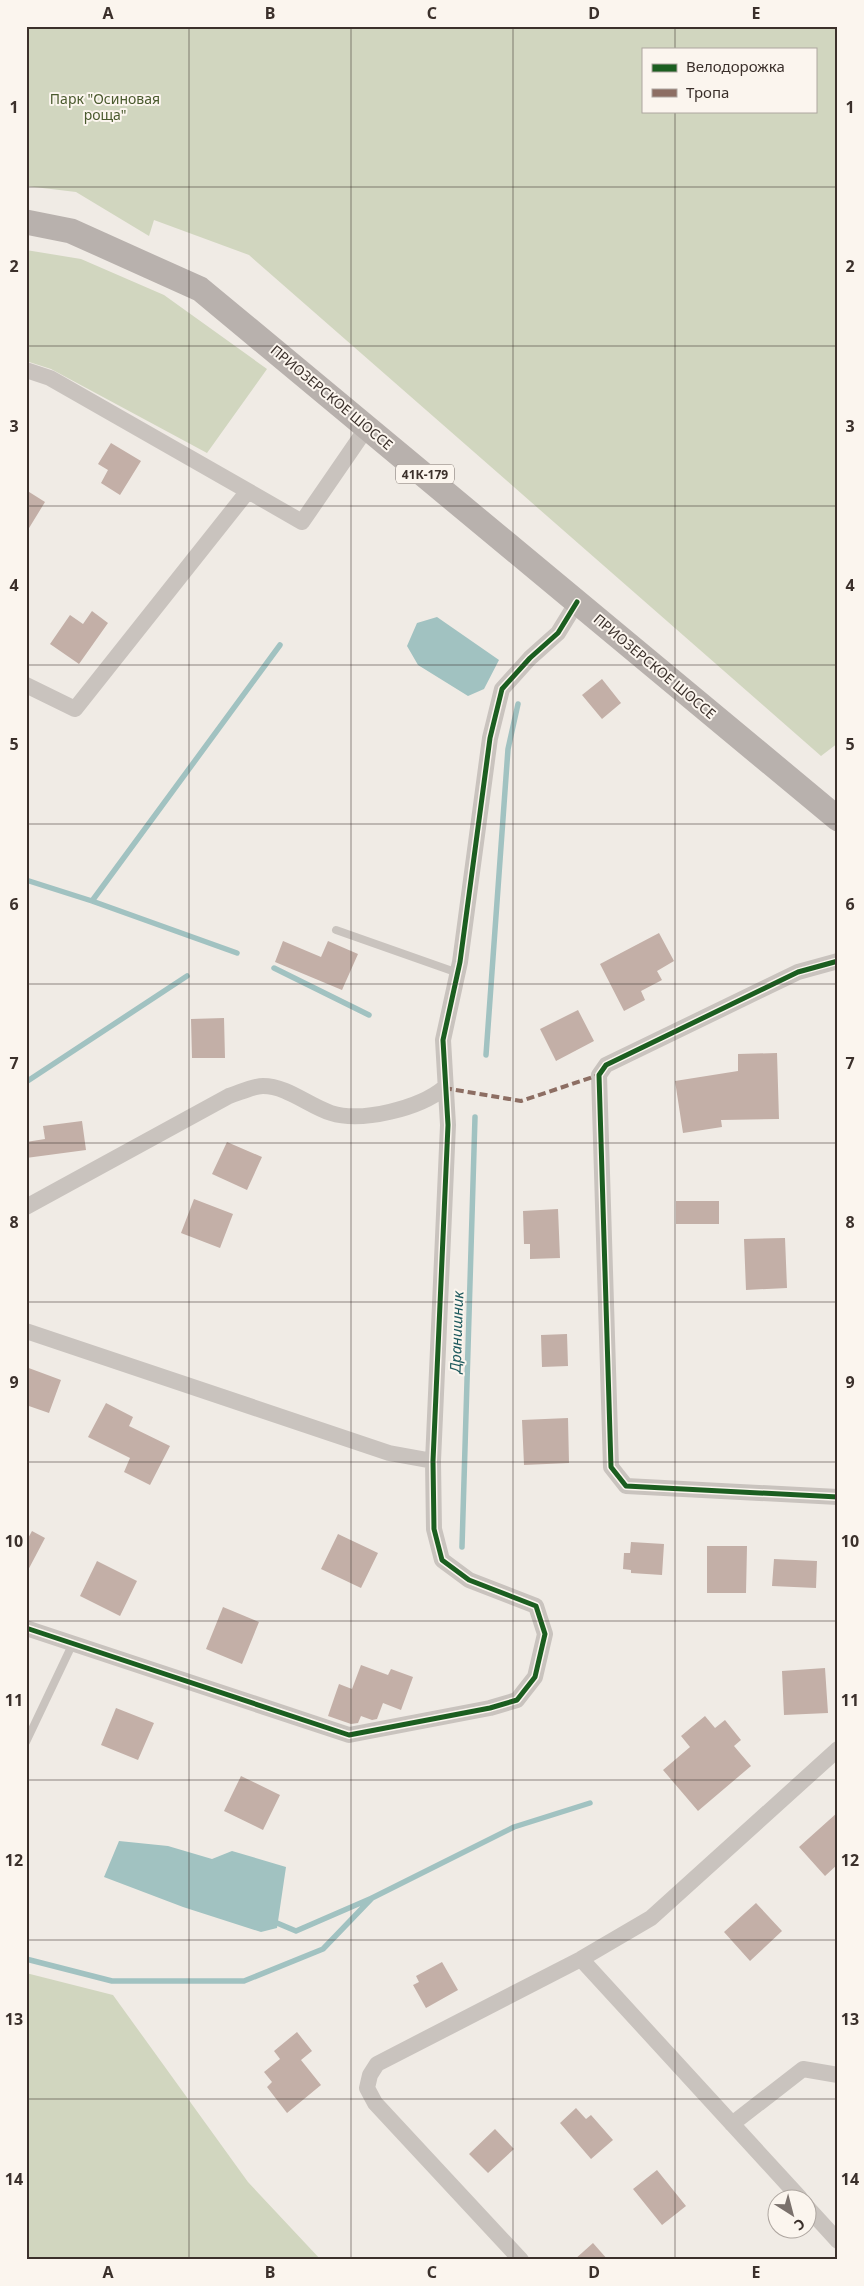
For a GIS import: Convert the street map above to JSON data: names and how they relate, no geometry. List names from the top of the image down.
{
  "streets": {
    "main road": ["ПРИОЗЕРСКОЕ ШОССЕ", "41К-179"]
  },
  "water": ["Дранишник"],
  "parks": ["Парк \"Осиновая роща\""],
  "legend": ["Велодорожка", "Тропа"],
  "north": "bottom right",
  "grid": {
    "columns": [
      "A",
      "B",
      "C",
      "D",
      "E"
    ],
    "rows": [
      "1",
      "2",
      "3",
      "4",
      "5",
      "6",
      "7",
      "8",
      "9",
      "10",
      "11",
      "12",
      "13",
      "14"
    ]
  }
}
